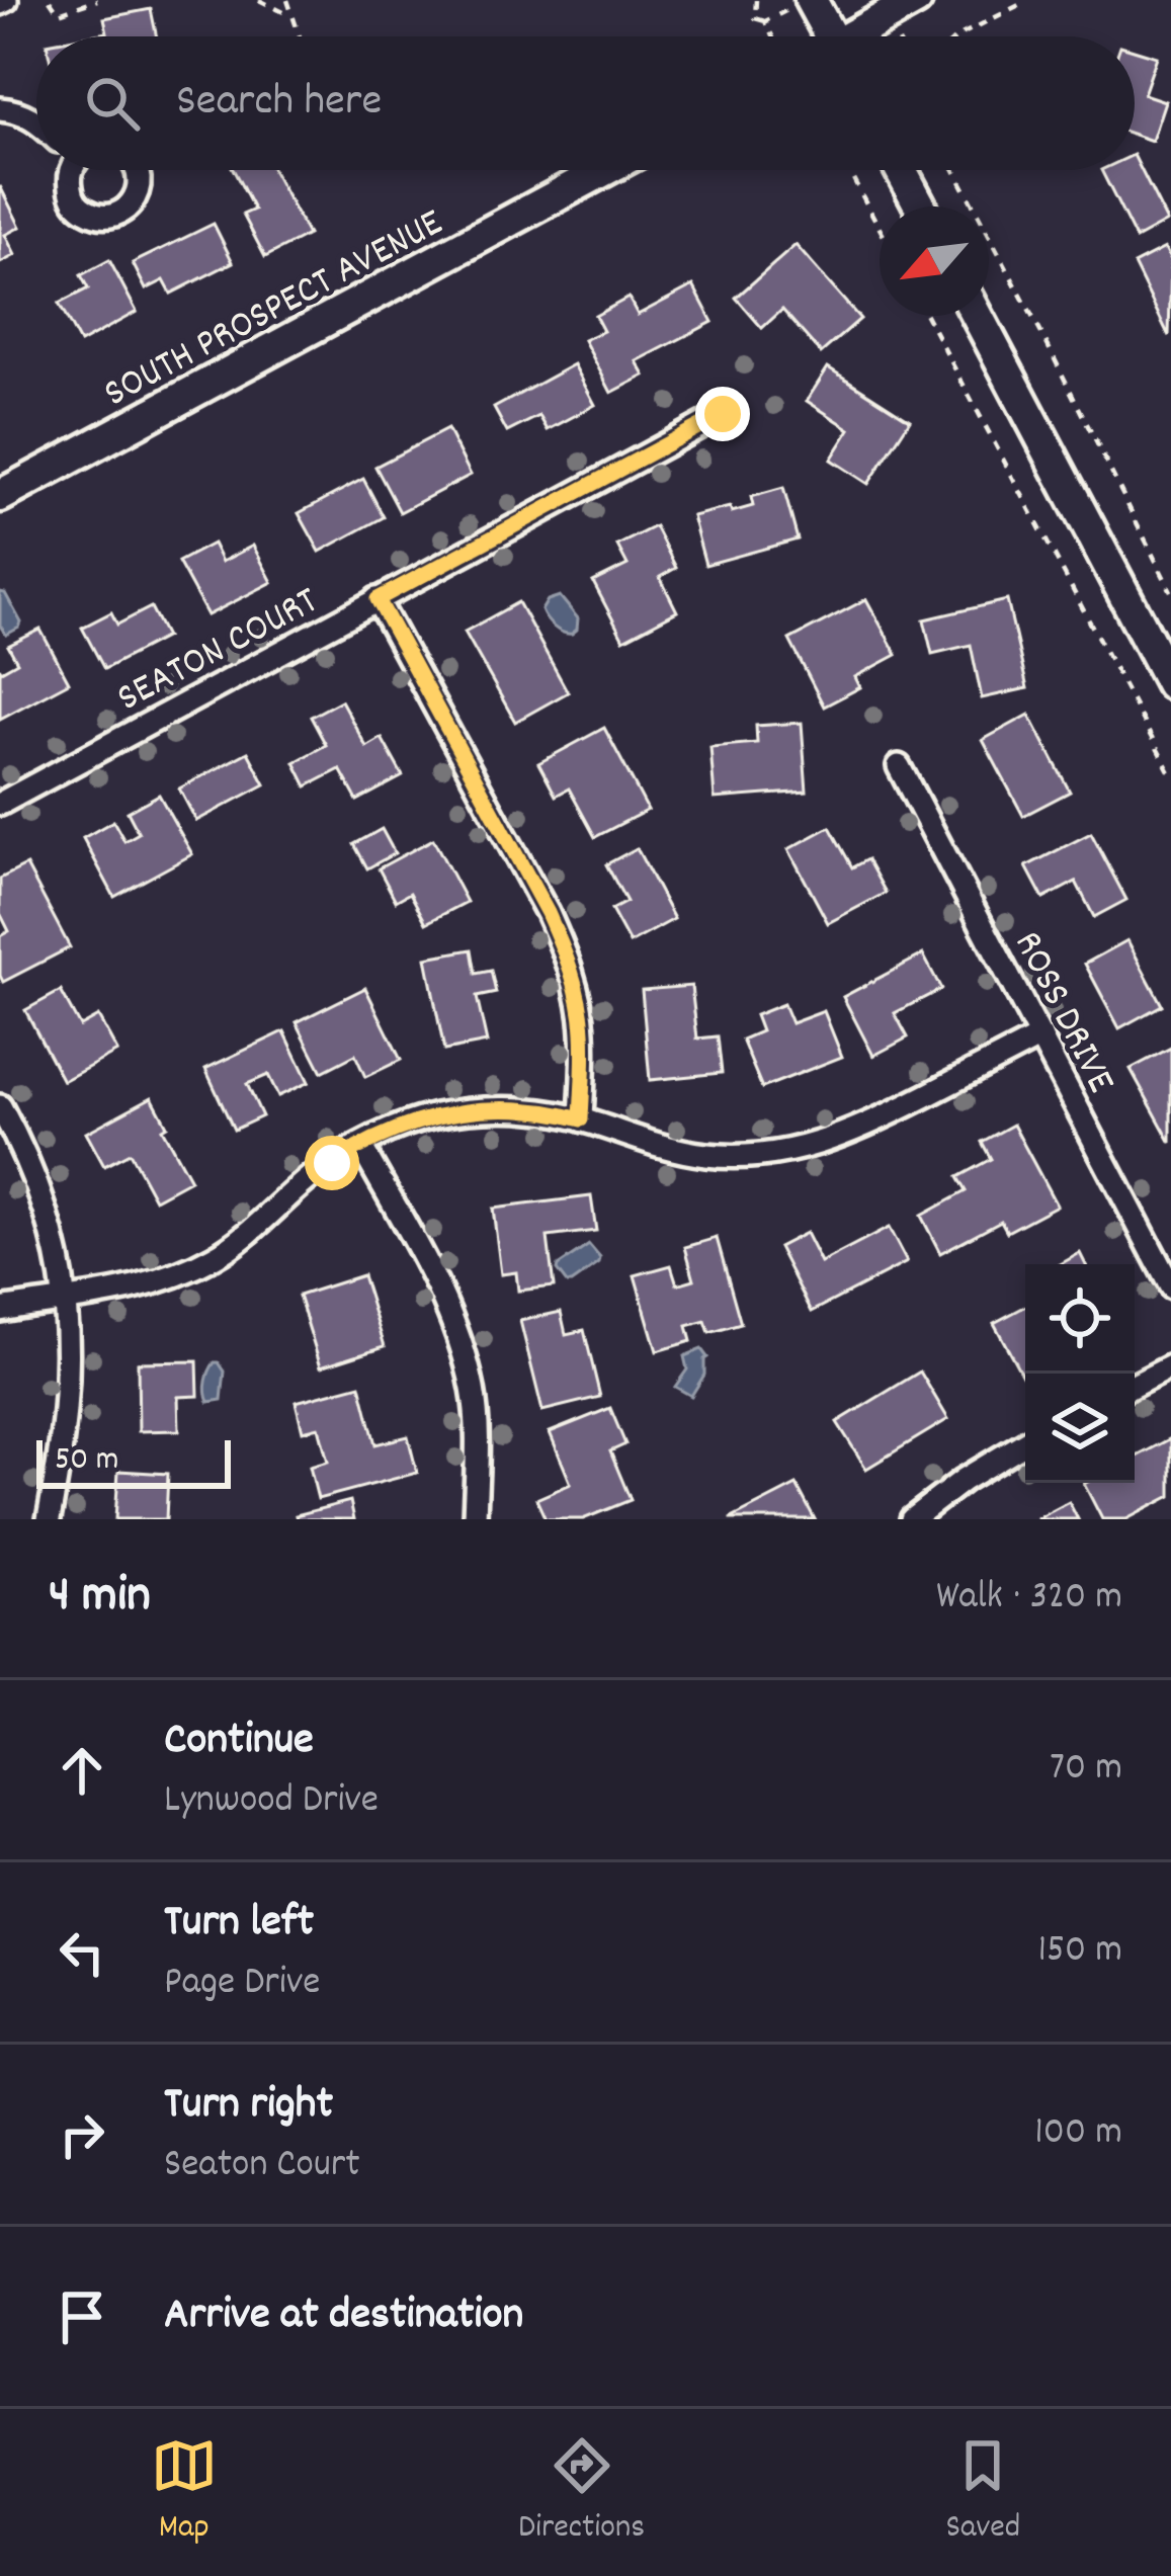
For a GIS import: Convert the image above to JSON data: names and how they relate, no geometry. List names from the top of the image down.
{
  "streets": {
    "main road": ["SOUTH PROSPECT AVENUE"],
    "street": ["SEATON COURT", "ROSS DRIVE"]
  },
  "scale_bar": "50 m",
  "north": "bottom left",
  "page": {
    "search": "Search here",
    "scale": "50 m",
    "heading": ["4 min", "Walk · 320 m"],
    "list": [
      ["Continue", "Lynwood Drive", "70 m"],
      ["Turn left", "Page Drive", "150 m"],
      ["Turn right", "Seaton Court", "100 m"],
      "Arrive at destination"
    ],
    "nav": ["Map", "Directions", "Saved"]
  }
}
